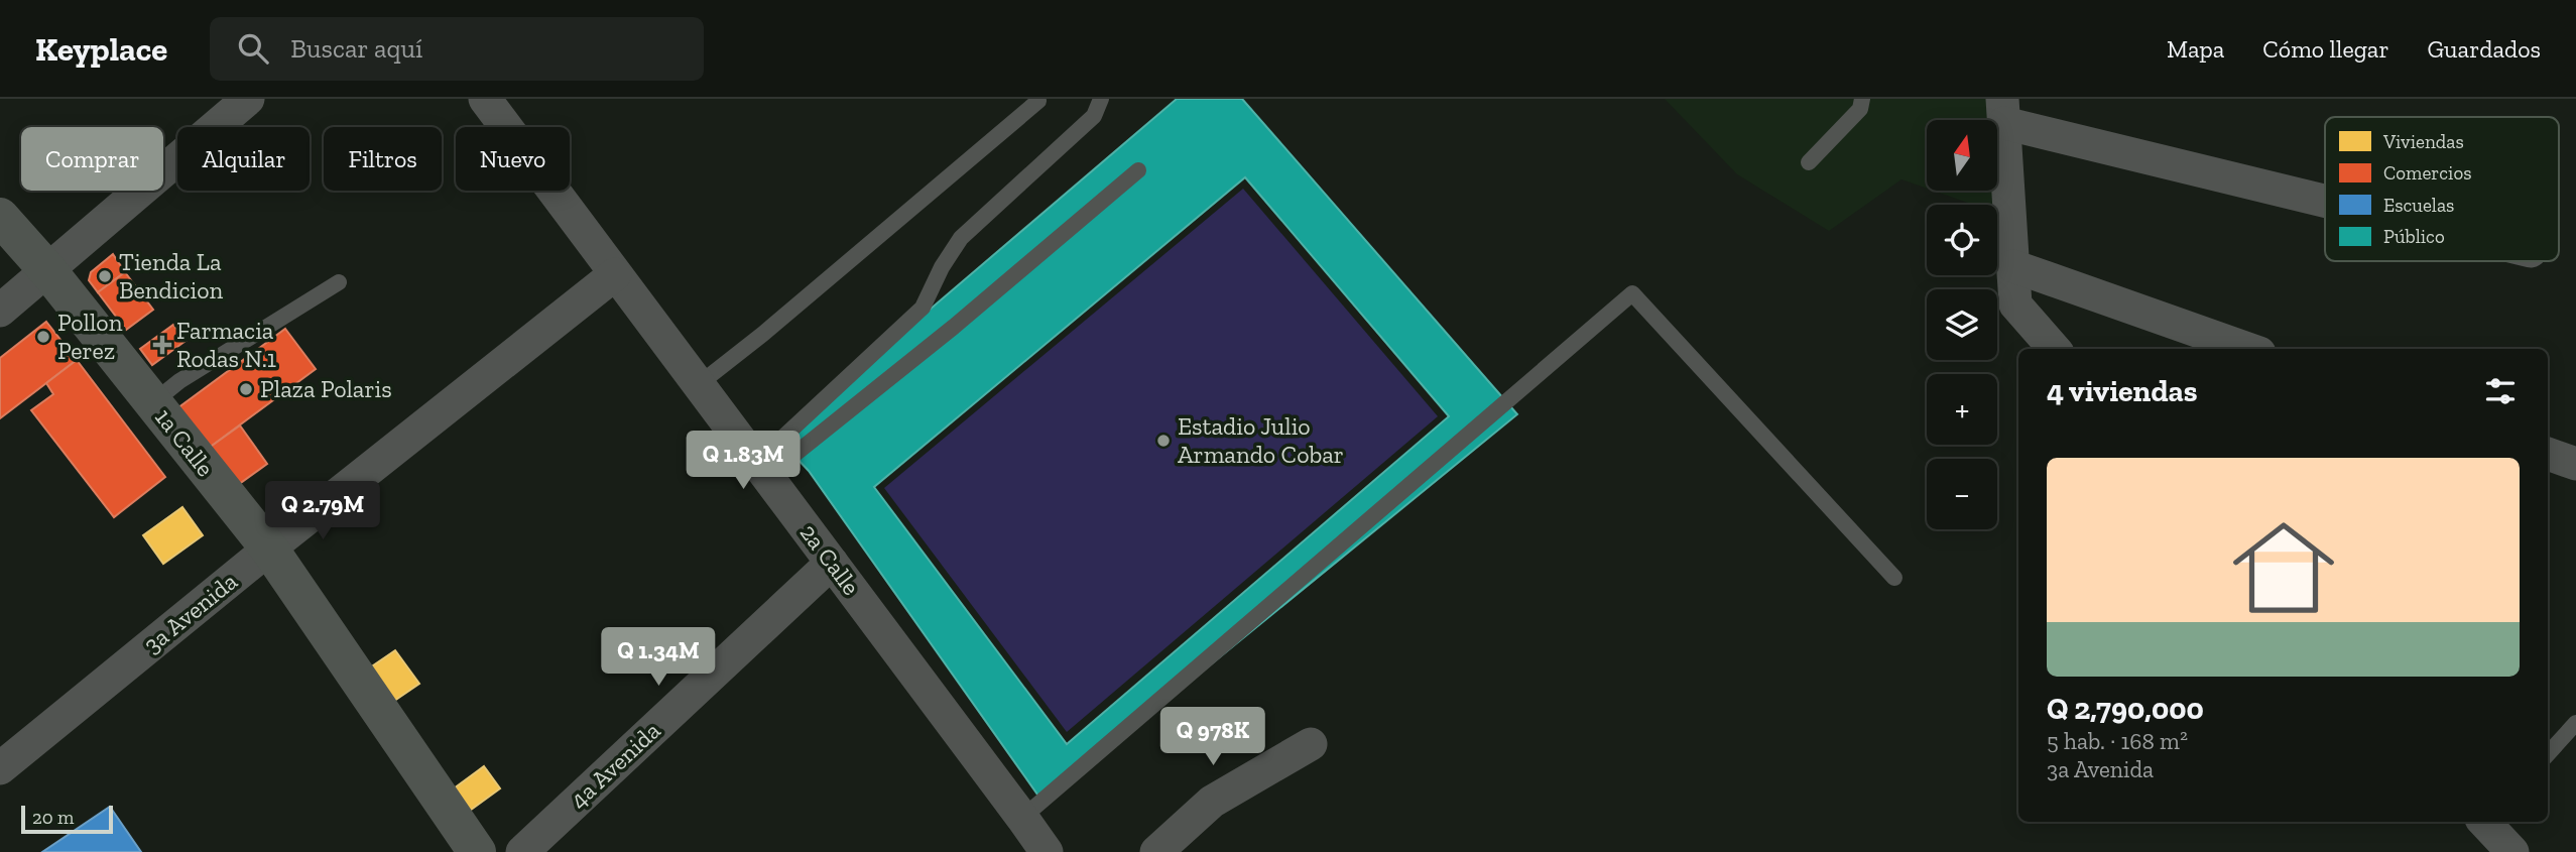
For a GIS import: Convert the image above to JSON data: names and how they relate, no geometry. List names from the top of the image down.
{
  "streets": {
    "main road": ["1a Calle"],
    "street": ["2a Calle", "3a Avenida", "4a Avenida"]
  },
  "crossings": [
    ["1a Calle", "3a Avenida"],
    ["2a Calle", "3a Avenida"],
    ["2a Calle", "4a Avenida"]
  ],
  "places": {
    "other": [
      "Tienda La Bendicion",
      "Pollon Perez",
      "Plaza Polaris",
      "Estadio Julio Armando Cobar"
    ],
    "health": ["Farmacia Rodas N.1"]
  },
  "legend": [
    "Viviendas",
    "Comercios",
    "Escuelas",
    "Público"
  ],
  "scale_bar": "20 m",
  "north": "top",
  "page": {
    "header": "Keyplace",
    "search": "Buscar aquí",
    "nav": ["Mapa", "Cómo llegar", "Guardados"],
    "map_buttons": ["+", "−"],
    "chip": [
      "Comprar",
      "Alquilar",
      "Filtros",
      "Nuevo"
    ],
    "heading": "4 viviendas",
    "price": [
      "Q 1.83M",
      "Q 2.79M",
      "Q 1.34M",
      "Q 978K"
    ],
    "list": [
      {
        "name": "Q 2,790,000",
        "note": "5 hab. · 168 m² · 3a Avenida"
      }
    ],
    "scale": "20 m"
  }
}
